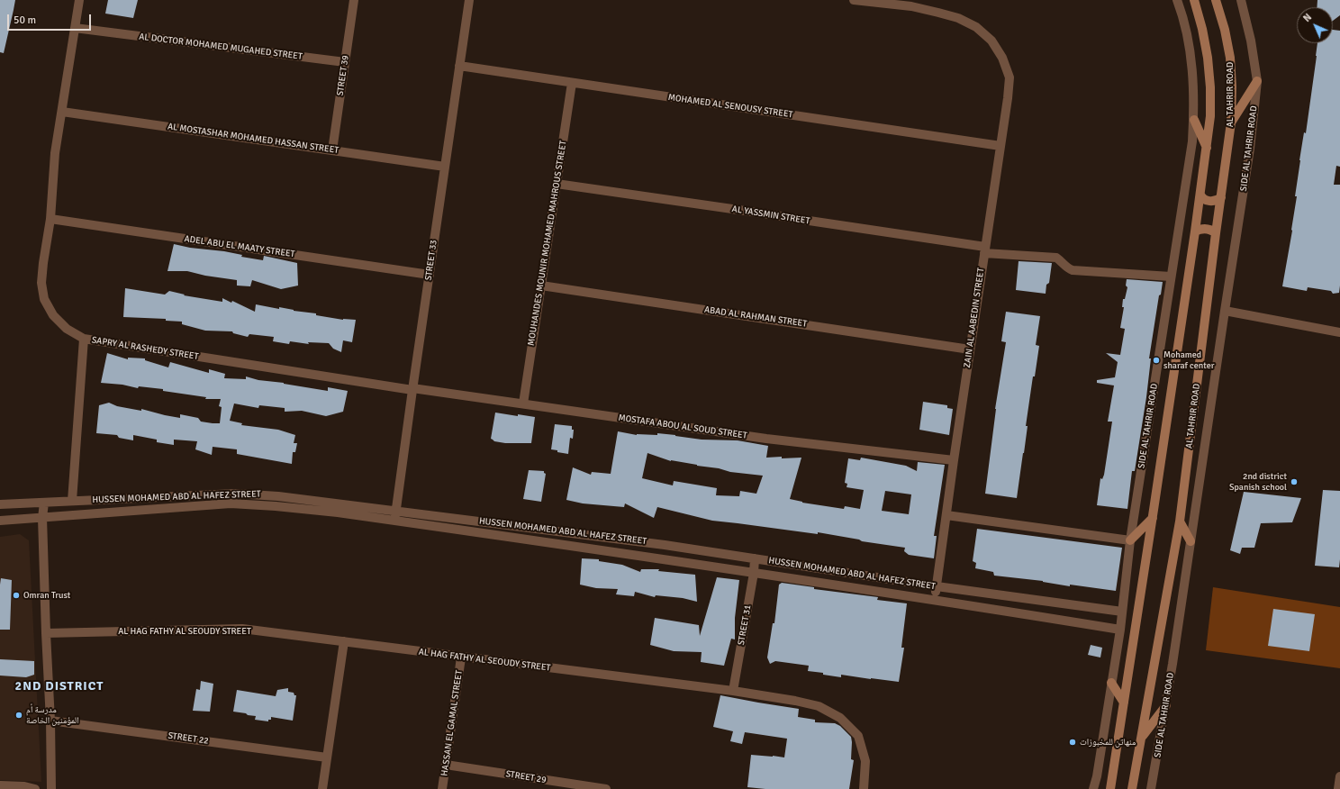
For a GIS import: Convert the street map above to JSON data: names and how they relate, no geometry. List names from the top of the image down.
{
  "streets": {
    "street": [
      "AL DOCTOR MOHAMED MUGAHED STREET",
      "STREET 39",
      "AL TAHRIR ROAD",
      "MOHAMED AL SENOUSY STREET",
      "AL MOSTASHAR MOHAMED HASSAN STREET",
      "SIDE AL TAHRIR ROAD",
      "AL YASSMIN STREET",
      "MOUHANDES MOUNIR MOHAMED MAHROUS STREET",
      "ADEL ABU EL MAATY STREET",
      "STREET 33",
      "ABAD AL RAHMAN STREET",
      "ZAIN AL AABEDIN STREET",
      "SAPRY AL RASHEDY STREET",
      "MOSTAFA ABOU AL SOUD STREET",
      "HUSSEN MOHAMED ABD AL HAFEZ STREET",
      "STREET 31",
      "AL HAG FATHY AL SEOUDY STREET",
      "HASSAN EL GAMAL STREET",
      "STREET 22",
      "STREET 29"
    ]
  },
  "crossings": [
    ["AL DOCTOR MOHAMED MUGAHED STREET", "STREET 39"],
    ["AL DOCTOR MOHAMED MUGAHED STREET", "SAPRY AL RASHEDY STREET"],
    ["STREET 39", "AL MOSTASHAR MOHAMED HASSAN STREET"],
    ["MOHAMED AL SENOUSY STREET", "MOUHANDES MOUNIR MOHAMED MAHROUS STREET"],
    ["MOHAMED AL SENOUSY STREET", "STREET 33"],
    ["MOHAMED AL SENOUSY STREET", "ZAIN AL AABEDIN STREET"],
    ["AL MOSTASHAR MOHAMED HASSAN STREET", "STREET 33"],
    ["AL MOSTASHAR MOHAMED HASSAN STREET", "SAPRY AL RASHEDY STREET"],
    ["SIDE AL TAHRIR ROAD", "AL YASSMIN STREET"],
    ["SIDE AL TAHRIR ROAD", "HUSSEN MOHAMED ABD AL HAFEZ STREET"],
    ["AL YASSMIN STREET", "MOUHANDES MOUNIR MOHAMED MAHROUS STREET"],
    ["AL YASSMIN STREET", "ZAIN AL AABEDIN STREET"],
    ["MOUHANDES MOUNIR MOHAMED MAHROUS STREET", "ABAD AL RAHMAN STREET"],
    ["MOUHANDES MOUNIR MOHAMED MAHROUS STREET", "MOSTAFA ABOU AL SOUD STREET"],
    ["ADEL ABU EL MAATY STREET", "STREET 33"],
    ["ADEL ABU EL MAATY STREET", "SAPRY AL RASHEDY STREET"],
    ["STREET 33", "SAPRY AL RASHEDY STREET"],
    ["STREET 33", "MOSTAFA ABOU AL SOUD STREET"],
    ["STREET 33", "HUSSEN MOHAMED ABD AL HAFEZ STREET"],
    ["ABAD AL RAHMAN STREET", "ZAIN AL AABEDIN STREET"],
    ["ZAIN AL AABEDIN STREET", "MOSTAFA ABOU AL SOUD STREET"],
    ["ZAIN AL AABEDIN STREET", "HUSSEN MOHAMED ABD AL HAFEZ STREET"],
    ["SAPRY AL RASHEDY STREET", "MOSTAFA ABOU AL SOUD STREET"],
    ["HUSSEN MOHAMED ABD AL HAFEZ STREET", "STREET 31"],
    ["STREET 31", "AL HAG FATHY AL SEOUDY STREET"],
    ["AL HAG FATHY AL SEOUDY STREET", "HASSAN EL GAMAL STREET"],
    ["HASSAN EL GAMAL STREET", "STREET 29"]
  ],
  "districts": ["2ND DISTRICT"],
  "places": [
    "Mohamed sharaf center",
    "2nd district Spanish school",
    "Omran Trust",
    "مدرسة أم المؤمنين الخاصة",
    "منهاتن للمخبوزات"
  ],
  "scale_bar": "50 m",
  "north": "top left"
}
